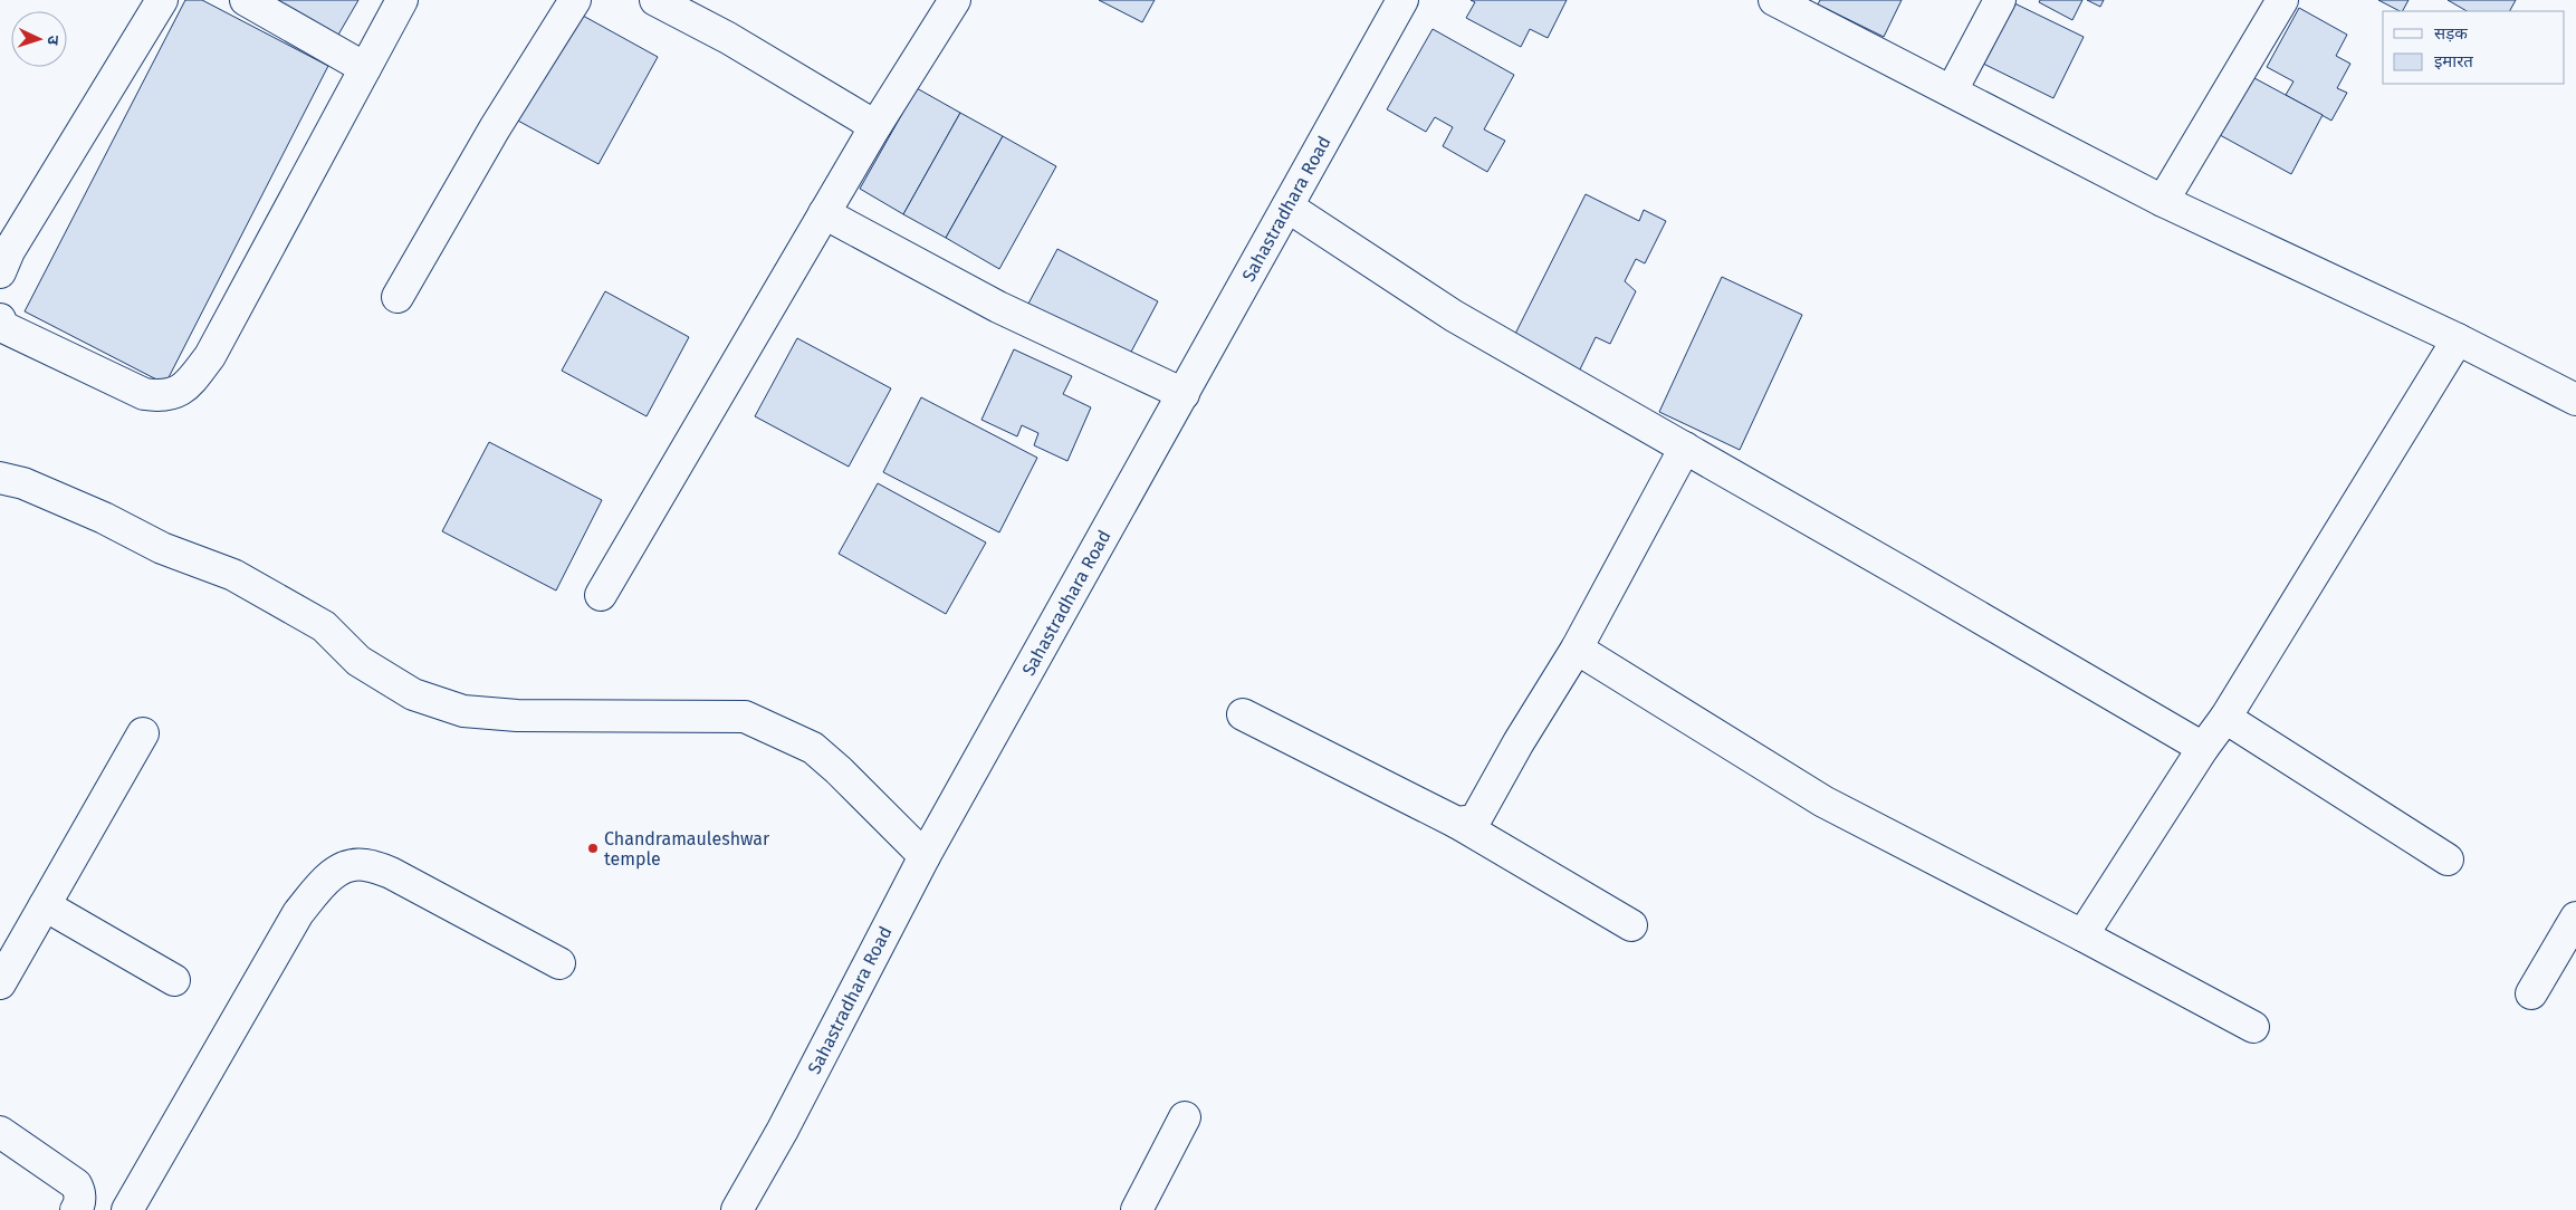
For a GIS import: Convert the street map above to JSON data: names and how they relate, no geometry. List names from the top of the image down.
{
  "streets": {
    "street": ["Sahastradhara Road"]
  },
  "places": ["Chandramauleshwar temple"],
  "legend": ["सड़क", "इमारत"],
  "north": "right"
}
